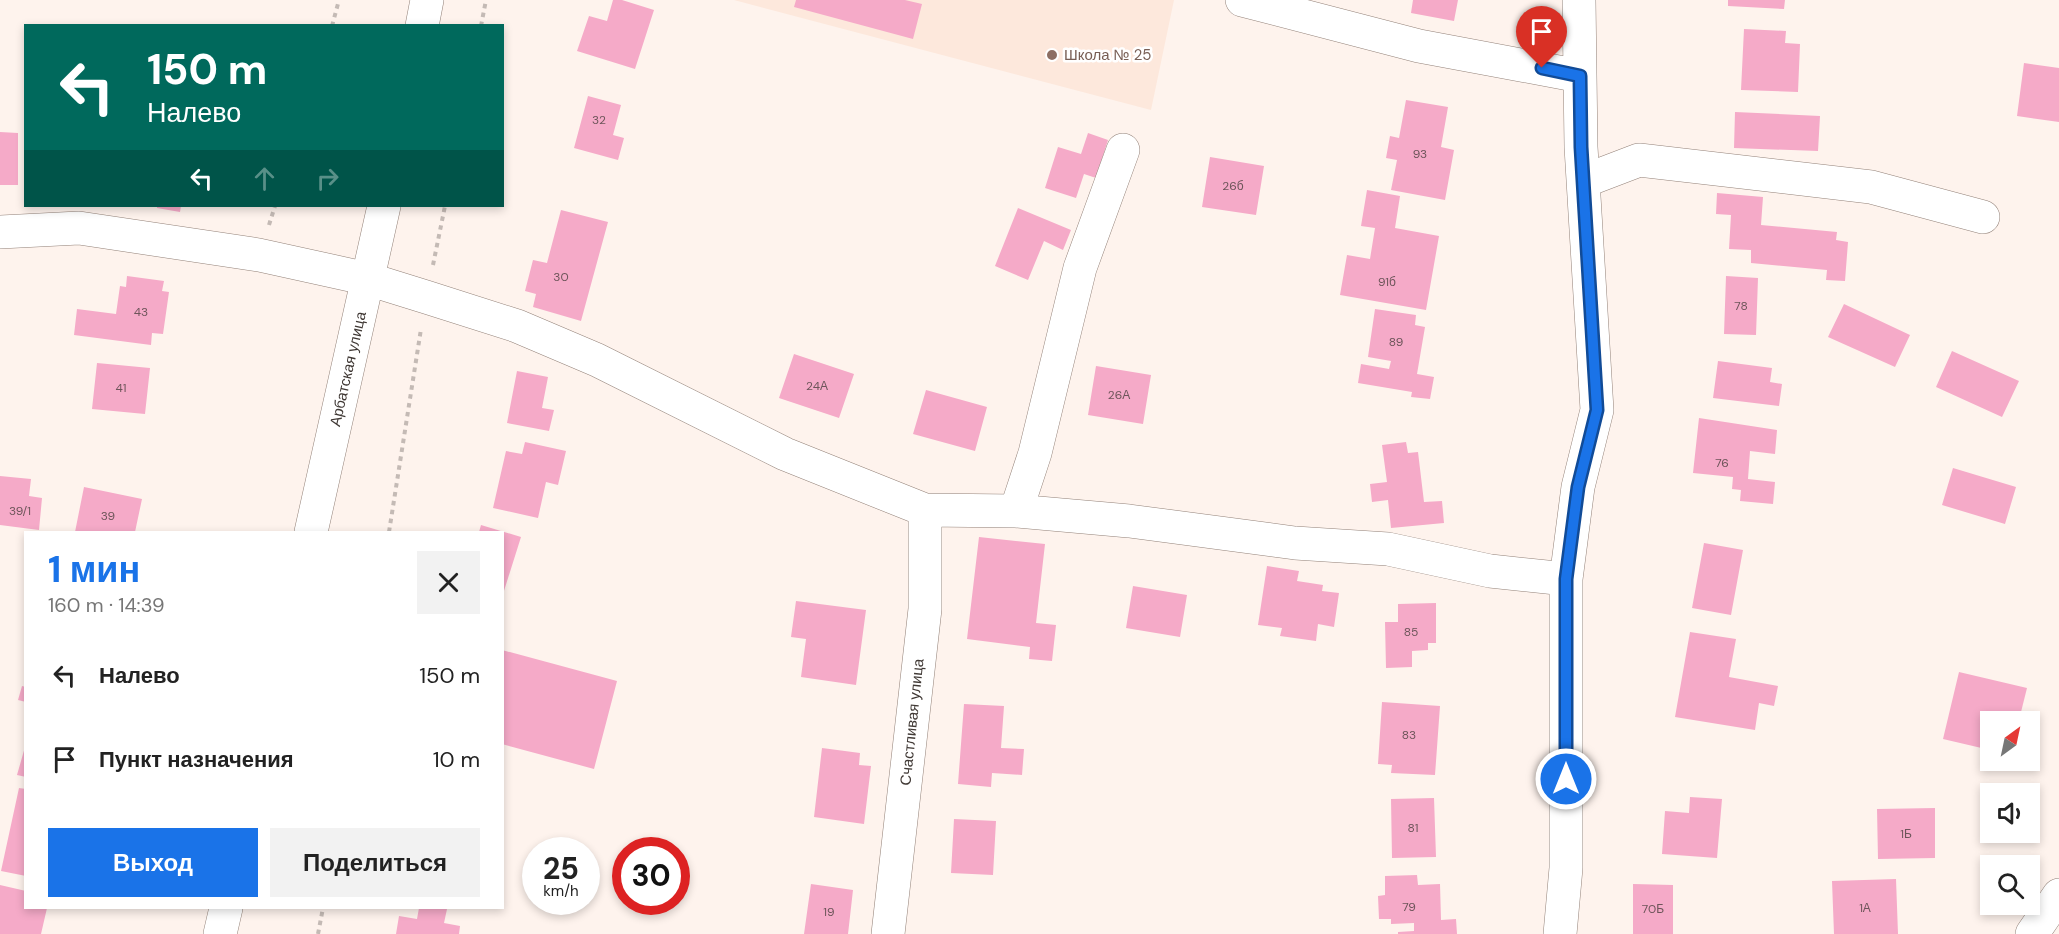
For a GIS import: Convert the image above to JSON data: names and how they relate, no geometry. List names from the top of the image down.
{
  "streets": {
    "street": ["Арбатская улица", "Счастливая улица"]
  },
  "places": ["Школа № 25"],
  "house_numbers": [
    "32",
    "93",
    "26б",
    "30",
    "91б",
    "78",
    "43",
    "89",
    "24А",
    "41",
    "26А",
    "76",
    "39/1",
    "39",
    "85",
    "83",
    "81",
    "1Б",
    "79",
    "1А",
    "70Б",
    "19"
  ],
  "north": "top right",
  "page": {
    "turn": ["150 m", "Налево"],
    "heading": ["1 мин", "160 m · 14:39"],
    "list": [
      {
        "name": "Налево",
        "value": "150 m"
      },
      {
        "name": "Пункт назначения",
        "value": "10 m"
      }
    ],
    "buttons": ["Выход", "Поделиться"],
    "speed": "25 km/h",
    "limit": "30"
  }
}
